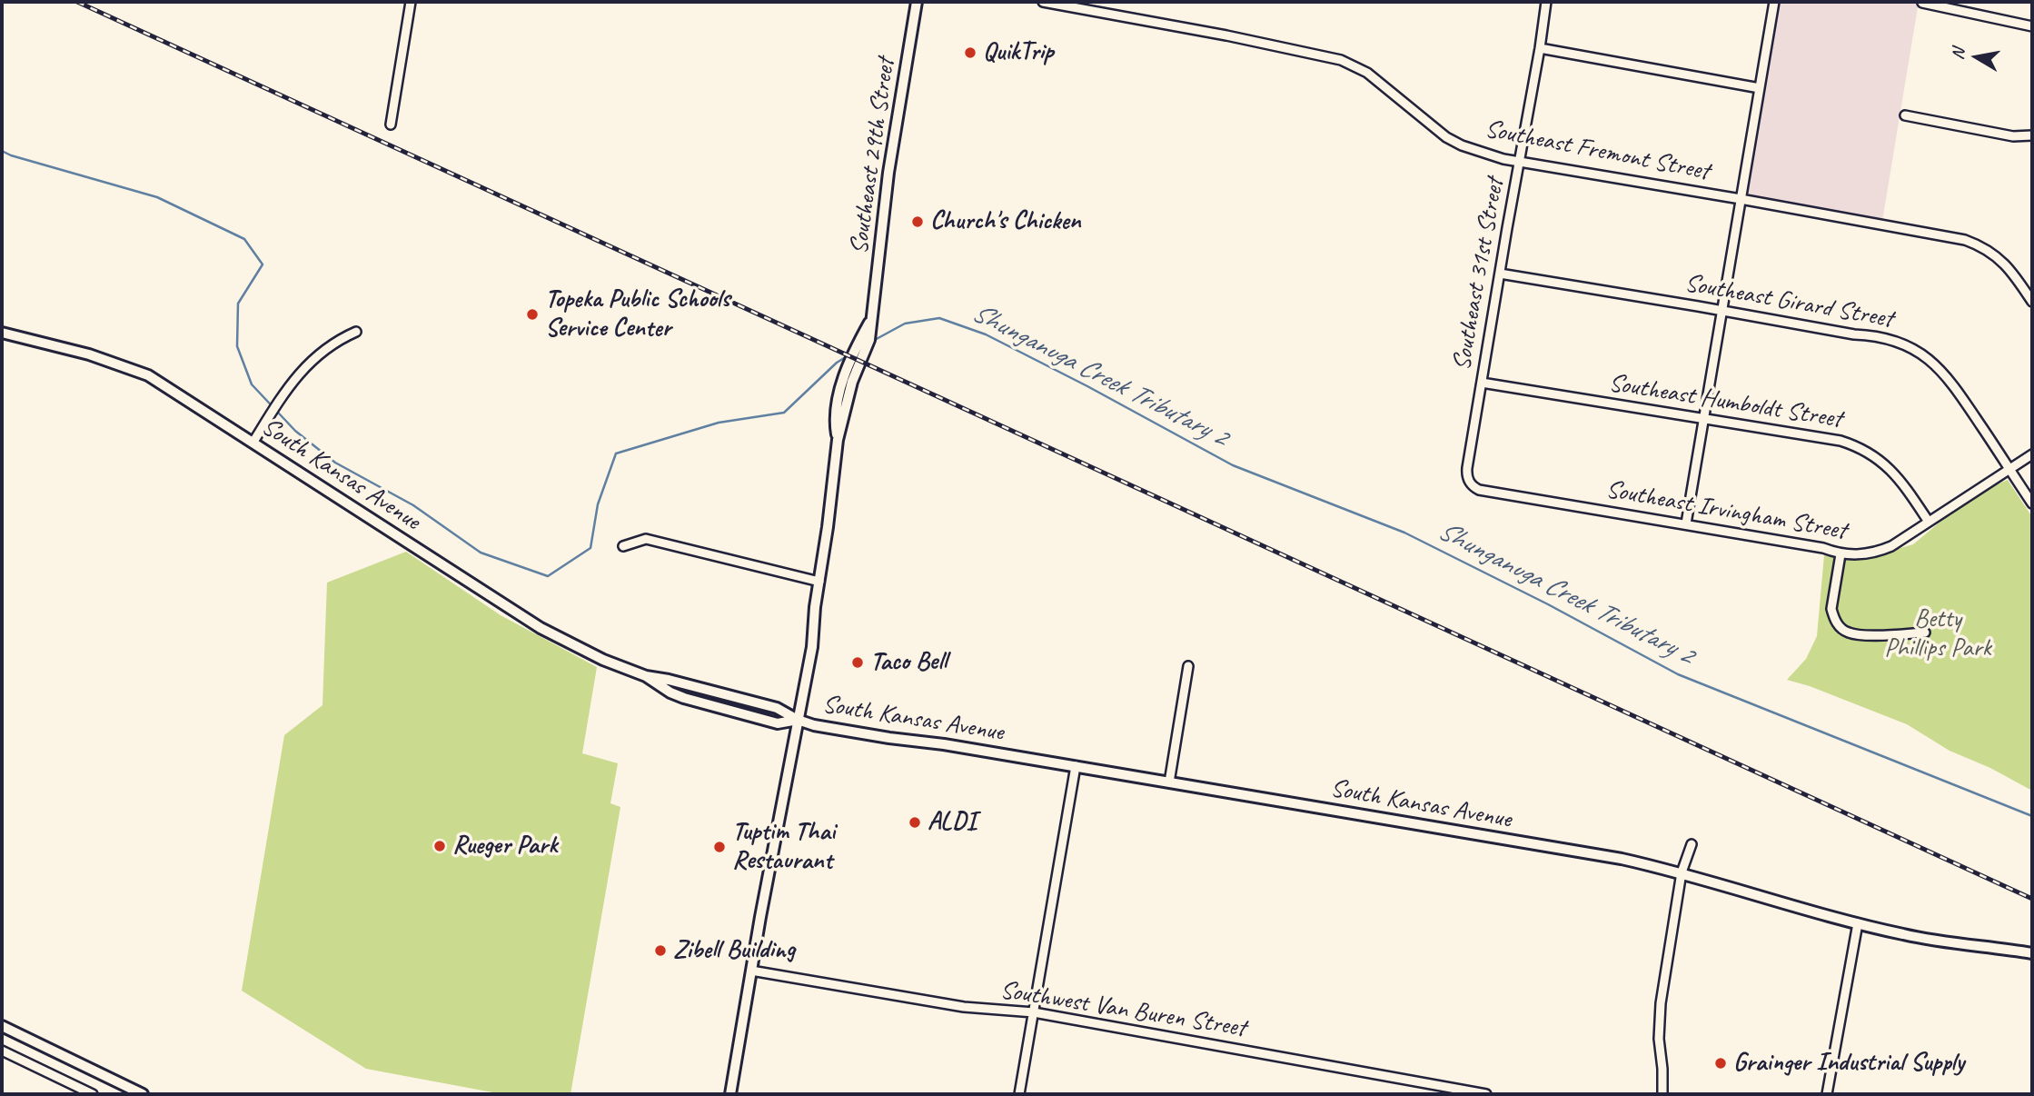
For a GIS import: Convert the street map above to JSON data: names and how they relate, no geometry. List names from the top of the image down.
{
  "streets": {
    "main road": ["Southeast 29th Street", "South Kansas Avenue"],
    "street": [
      "Southeast Fremont Street",
      "Southeast 31st Street",
      "Southeast Girard Street",
      "Southeast Humboldt Street",
      "Southeast Irvingham Street",
      "Southwest Van Buren Street"
    ]
  },
  "crossings": [
    ["Southeast Fremont Street", "Southeast 31st Street"],
    ["Southeast 29th Street", "South Kansas Avenue"],
    ["Southeast 29th Street", "Southwest Van Buren Street"],
    ["Southeast 31st Street", "Southeast Girard Street"],
    ["Southeast 31st Street", "Southeast Humboldt Street"],
    ["Southeast 31st Street", "Southeast Irvingham Street"],
    ["Southeast Girard Street", "Southeast Irvingham Street"],
    ["Southeast Humboldt Street", "Southeast Irvingham Street"]
  ],
  "water": ["Shunganuga Creek Tributary 2"],
  "parks": ["Betty Phillips Park"],
  "places": [
    "QuikTrip",
    "Church's Chicken",
    "Topeka Public Schools Service Center",
    "Taco Bell",
    "ALDI",
    "Rueger Park",
    "Tuptim Thai Restaurant",
    "Zibell Building",
    "Grainger Industrial Supply"
  ],
  "north": "left"
}
